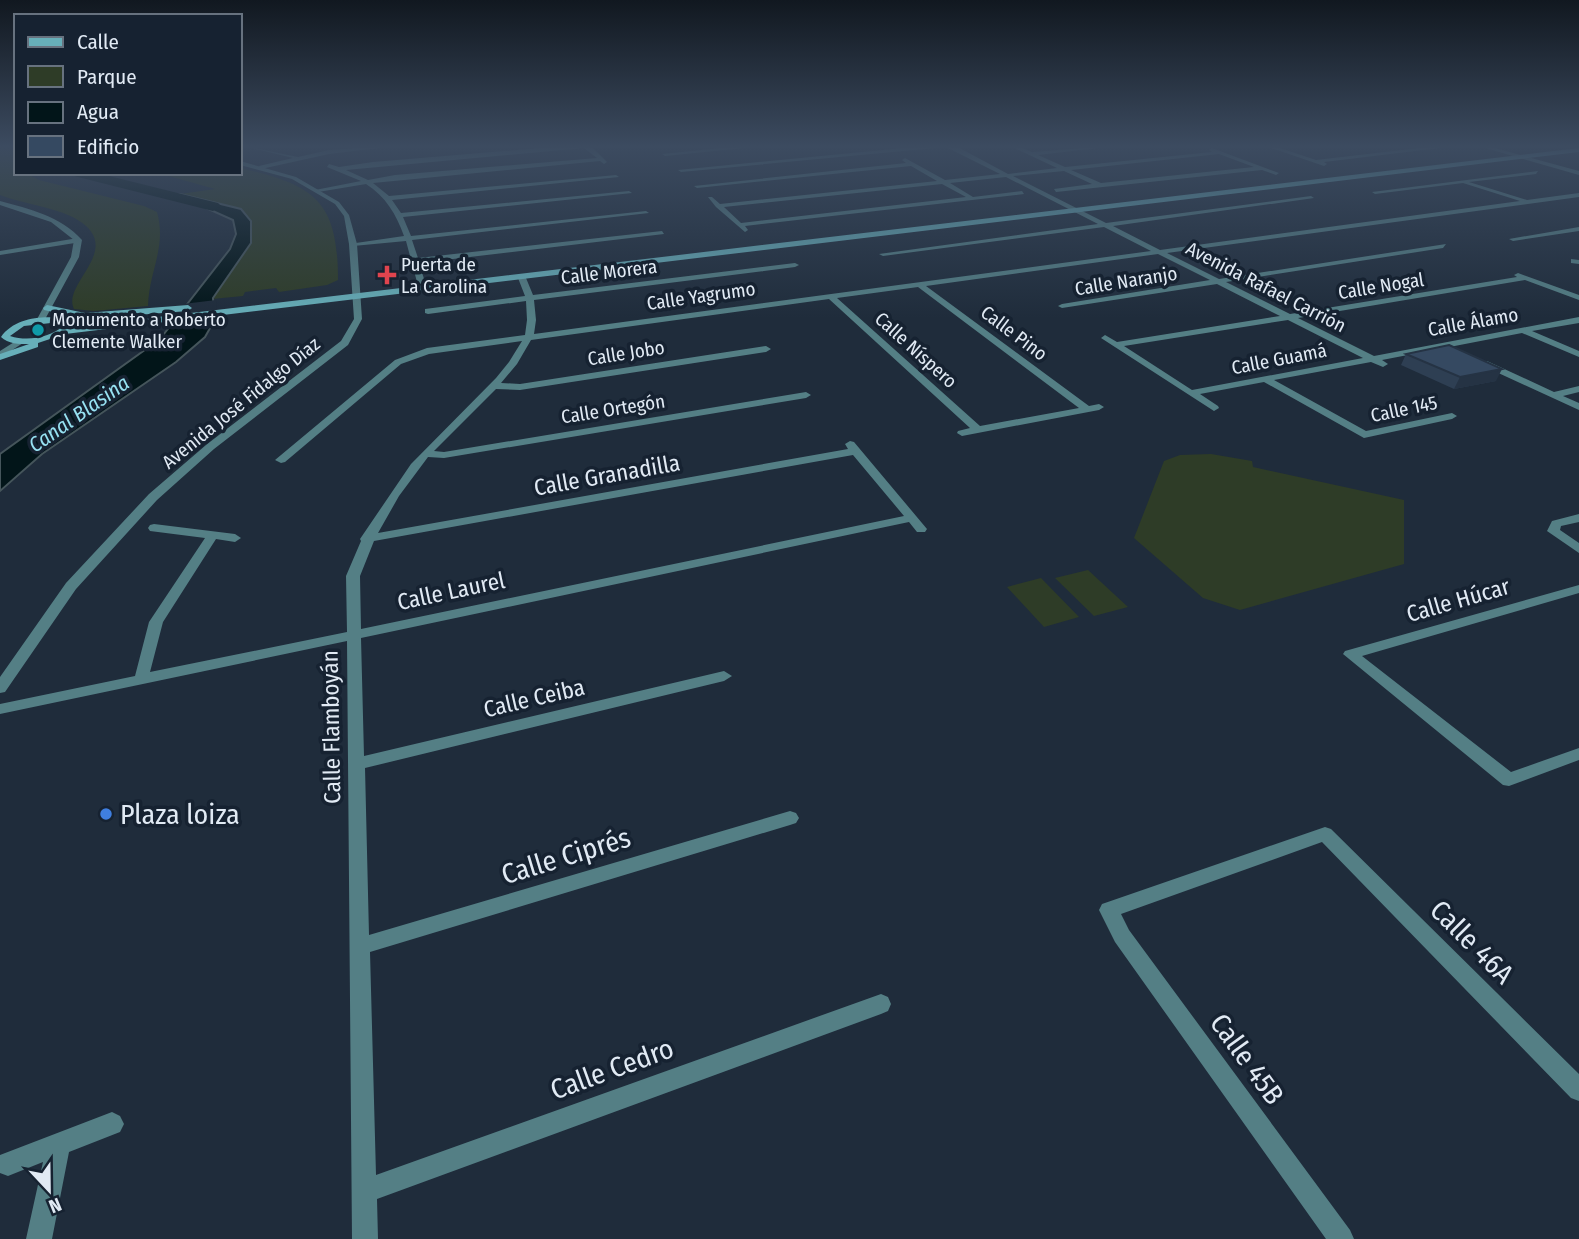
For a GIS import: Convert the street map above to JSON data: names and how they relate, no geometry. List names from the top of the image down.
{
  "streets": {
    "street": [
      "Calle Morera",
      "Calle Naranjo",
      "Calle Nogal",
      "Avenida Rafael Carrión",
      "Calle Yagrumo",
      "Calle Álamo",
      "Calle Pino",
      "Calle Níspero",
      "Calle Jobo",
      "Calle Guamá",
      "Avenida José Fidalgo Díaz",
      "Calle Ortegón",
      "Calle 145",
      "Calle Granadilla",
      "Calle Laurel",
      "Calle Húcar",
      "Calle Ceiba",
      "Calle Flamboyán",
      "Calle Ciprés",
      "Calle 46A",
      "Calle 45B",
      "Calle Cedro"
    ]
  },
  "crossings": [
    ["Calle Morera", "Calle Flamboyán"],
    ["Calle Naranjo", "Avenida Rafael Carrión"],
    ["Calle Nogal", "Avenida Rafael Carrión"],
    ["Avenida Rafael Carrión", "Calle Yagrumo"],
    ["Avenida Rafael Carrión", "Calle Álamo"],
    ["Avenida Rafael Carrión", "Calle Guamá"],
    ["Calle Yagrumo", "Calle Pino"],
    ["Calle Yagrumo", "Calle Níspero"],
    ["Calle Yagrumo", "Calle Flamboyán"],
    ["Calle Álamo", "Calle Guamá"],
    ["Calle Jobo", "Calle Flamboyán"],
    ["Calle Guamá", "Calle 145"],
    ["Calle Ortegón", "Calle Flamboyán"],
    ["Calle Granadilla", "Calle Laurel"],
    ["Calle Granadilla", "Calle Flamboyán"],
    ["Calle Laurel", "Calle Flamboyán"],
    ["Calle Ceiba", "Calle Flamboyán"],
    ["Calle Flamboyán", "Calle Ciprés"],
    ["Calle Flamboyán", "Calle Cedro"],
    ["Calle 46A", "Calle 45B"]
  ],
  "water": ["Canal Blasina"],
  "places": {
    "health": ["Puerta de La Carolina"],
    "other": ["Monumento a Roberto Clemente Walker", "Plaza loiza"]
  },
  "legend": [
    "Calle",
    "Parque",
    "Agua",
    "Edificio"
  ],
  "north": "bottom"
}
